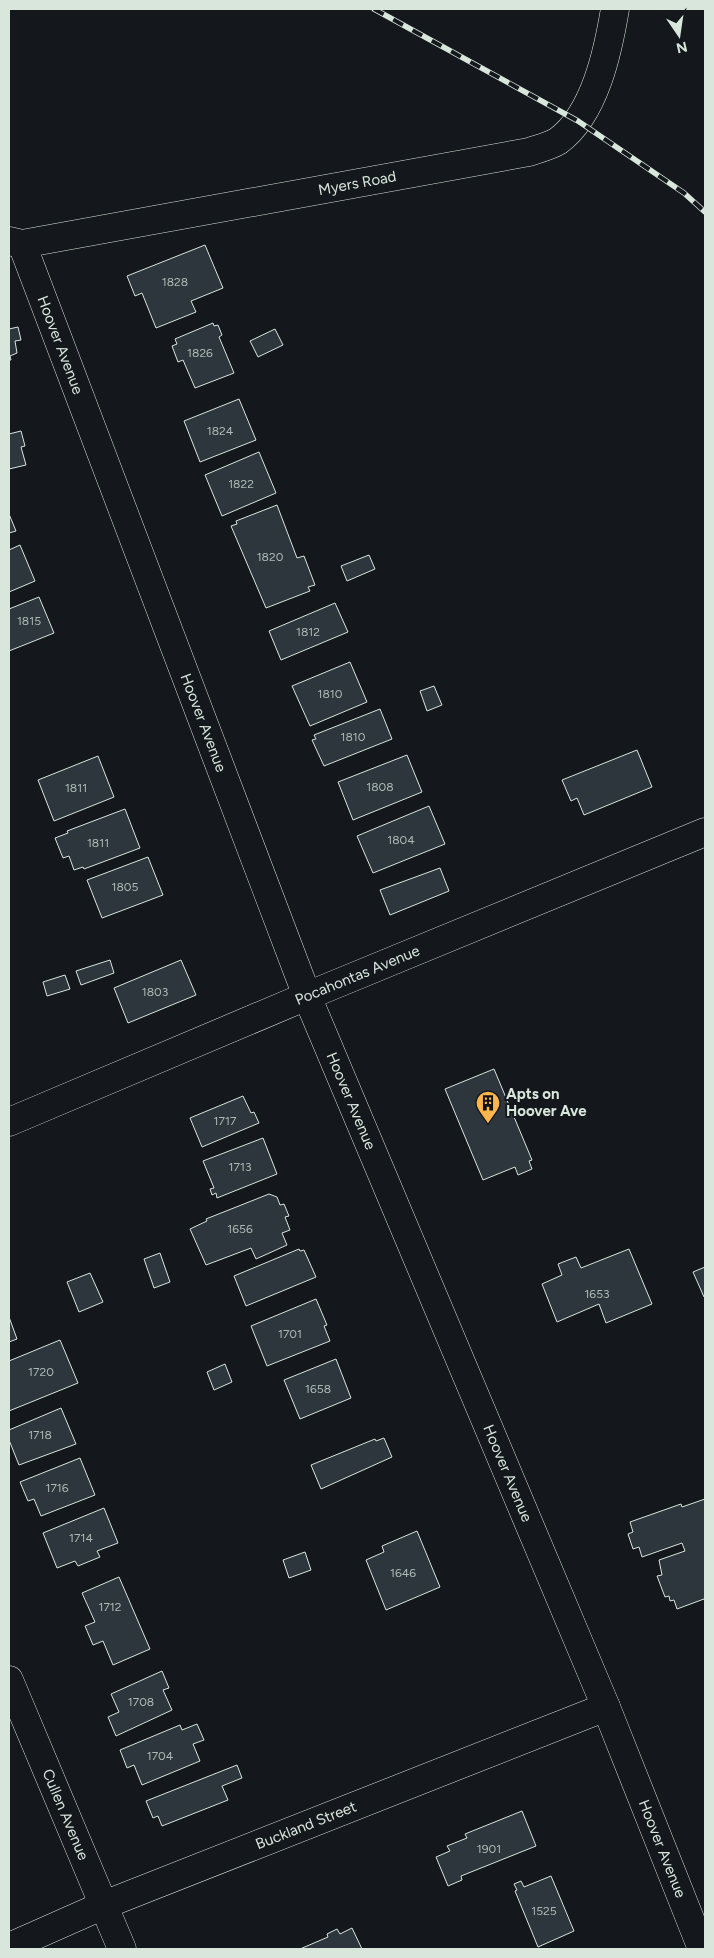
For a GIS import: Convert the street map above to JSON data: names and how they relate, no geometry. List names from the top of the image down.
{
  "streets": {
    "street": [
      "Myers Road",
      "Hoover Avenue",
      "Pocahontas Avenue",
      "Cullen Avenue",
      "Buckland Street"
    ]
  },
  "crossings": [
    ["Myers Road", "Hoover Avenue"],
    ["Hoover Avenue", "Pocahontas Avenue"],
    ["Hoover Avenue", "Buckland Street"],
    ["Cullen Avenue", "Buckland Street"]
  ],
  "places": {
    "building": ["Apts on Hoover Ave"]
  },
  "house_numbers": [
    "1828",
    "1826",
    "1824",
    "1822",
    "1820",
    "1815",
    "1812",
    "1810",
    "1810",
    "1808",
    "1811",
    "1804",
    "1811",
    "1805",
    "1803",
    "1717",
    "1713",
    "1656",
    "1653",
    "1701",
    "1720",
    "1658",
    "1718",
    "1716",
    "1714",
    "1646",
    "1712",
    "1708",
    "1704",
    "1901",
    "1525"
  ],
  "north": "bottom"
}
